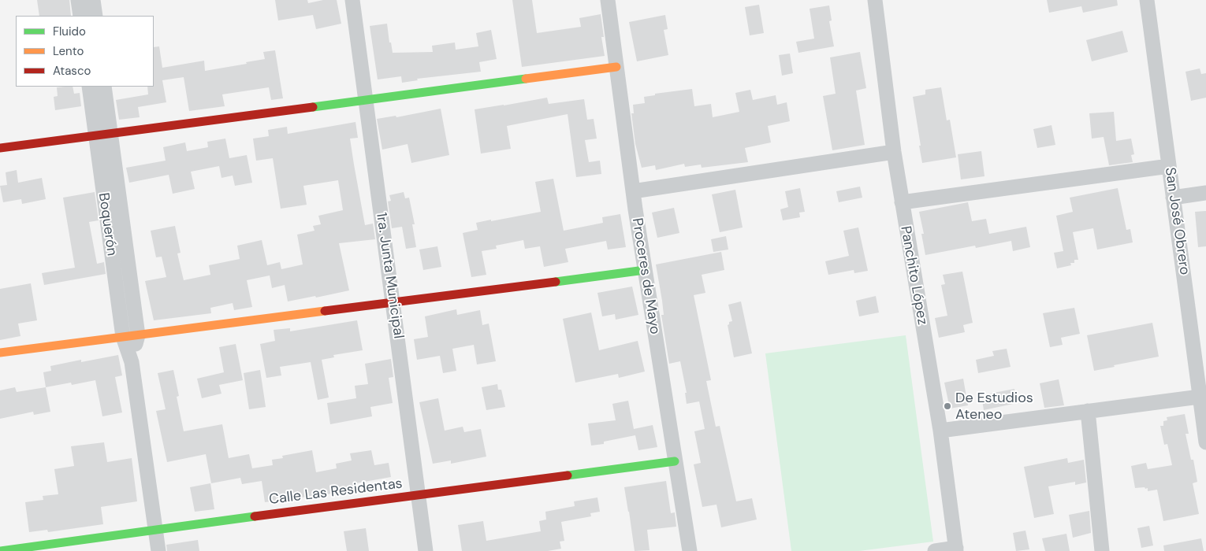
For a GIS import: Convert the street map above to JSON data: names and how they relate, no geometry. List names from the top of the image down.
{
  "streets": {
    "street": [
      "San José Obrero",
      "Boquerón",
      "1ra. Junta Municipal",
      "Panchito López",
      "Proceres de Mayo",
      "Calle Las Residentas"
    ]
  },
  "crossings": [
    ["Boquerón", "Calle Las Residentas"],
    ["1ra. Junta Municipal", "Calle Las Residentas"],
    ["Proceres de Mayo", "Calle Las Residentas"]
  ],
  "places": ["De Estudios Ateneo"],
  "legend": ["Fluido", "Lento", "Atasco"]
}
